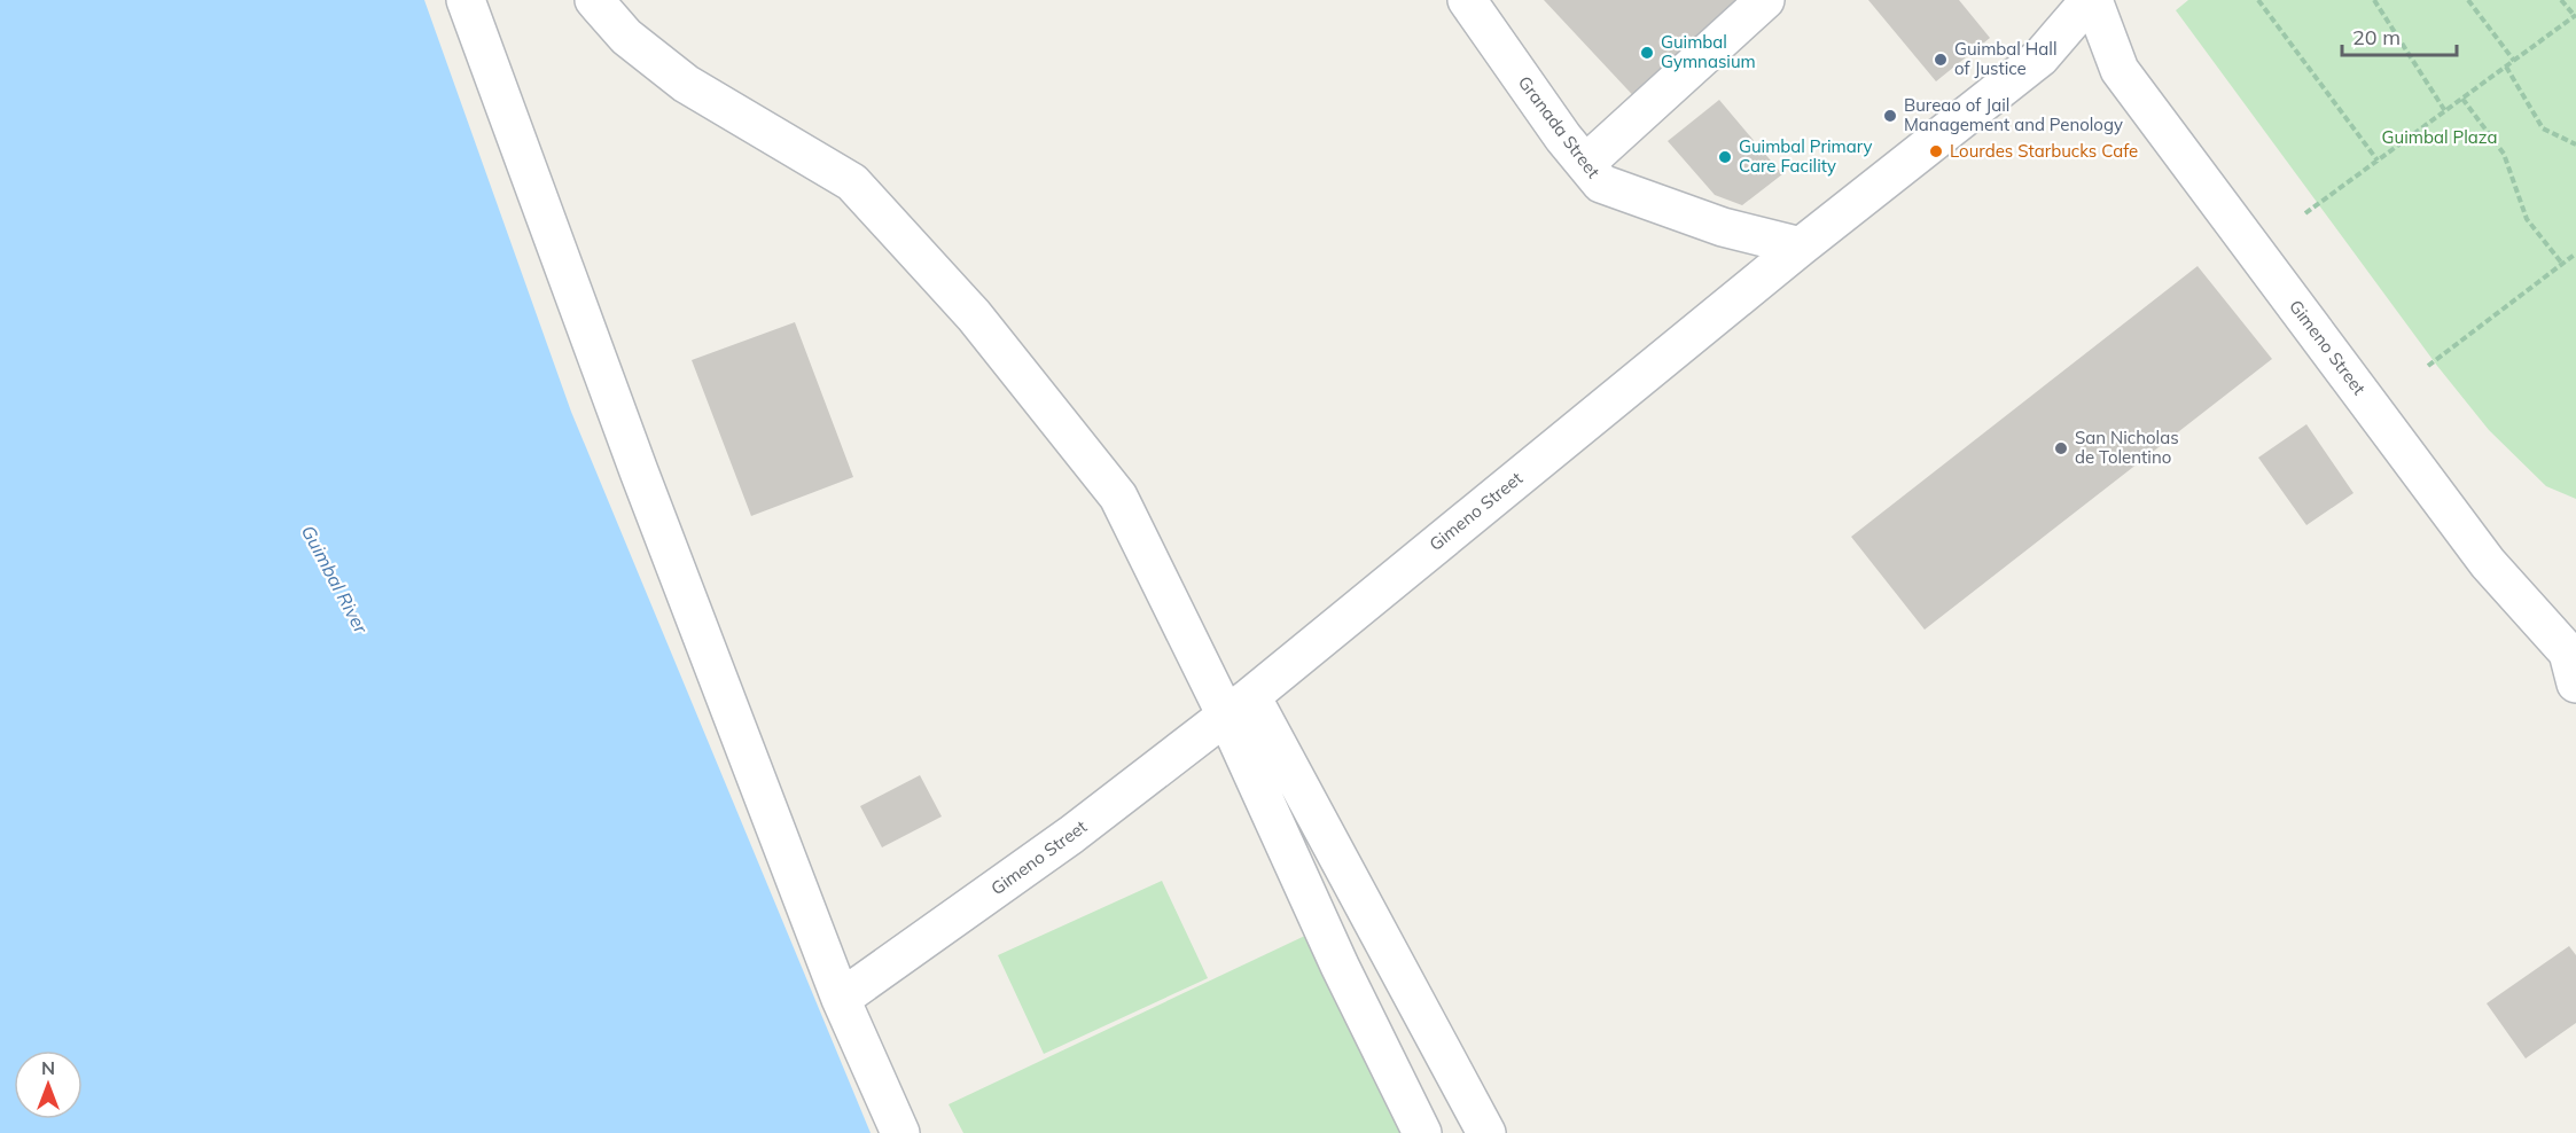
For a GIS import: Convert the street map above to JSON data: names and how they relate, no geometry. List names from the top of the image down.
{
  "streets": {
    "street": ["Granada Street", "Gimeno Street"]
  },
  "crossings": [
    ["Granada Street", "Gimeno Street"]
  ],
  "water": ["Guimbal River"],
  "parks": ["Guimbal Plaza"],
  "places": [
    "Guimbal Gymnasium",
    "Guimbal Hall of Justice",
    "Bureao of Jail Management and Penology",
    "Lourdes Starbucks Cafe",
    "Guimbal Primary Care Facility",
    "San Nicholas de Tolentino"
  ],
  "scale_bar": "20 m",
  "north": "top"
}
